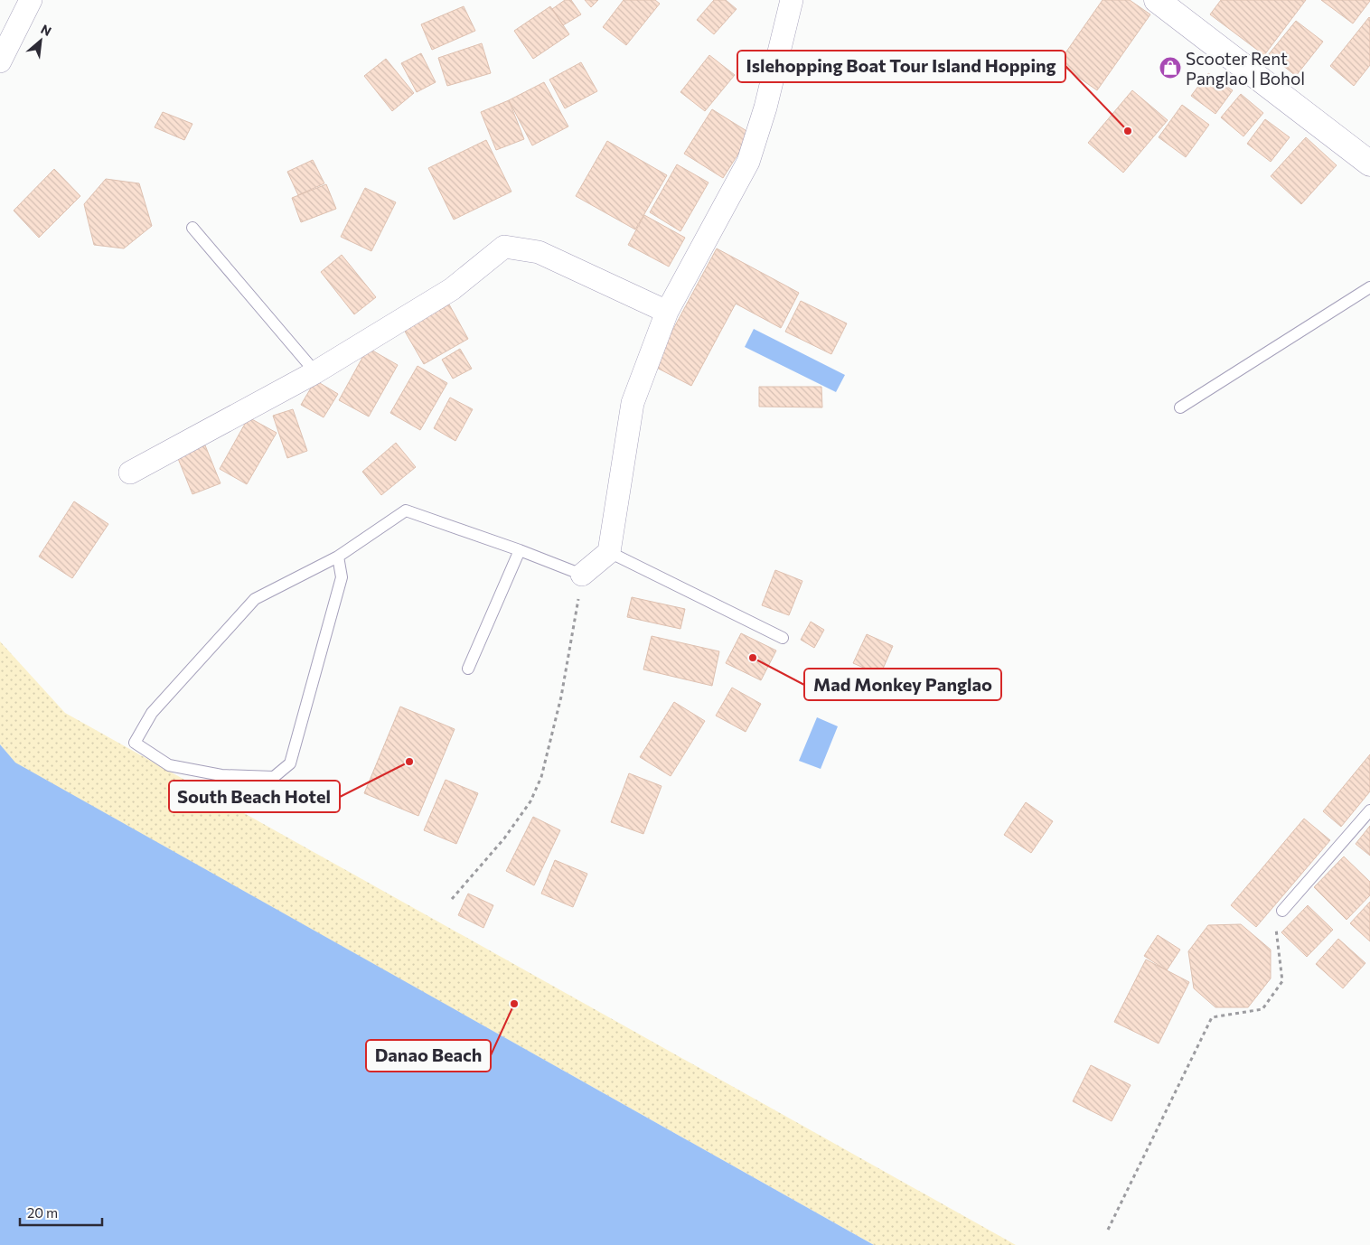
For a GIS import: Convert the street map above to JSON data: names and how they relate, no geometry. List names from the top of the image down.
{
  "places": {
    "shop": ["Scooter Rent Panglao | Bohol"],
    "other": [
      "Islehopping Boat Tour Island Hopping",
      "Mad Monkey Panglao",
      "South Beach Hotel",
      "Danao Beach"
    ]
  },
  "scale_bar": "20 m",
  "north": "top right"
}
